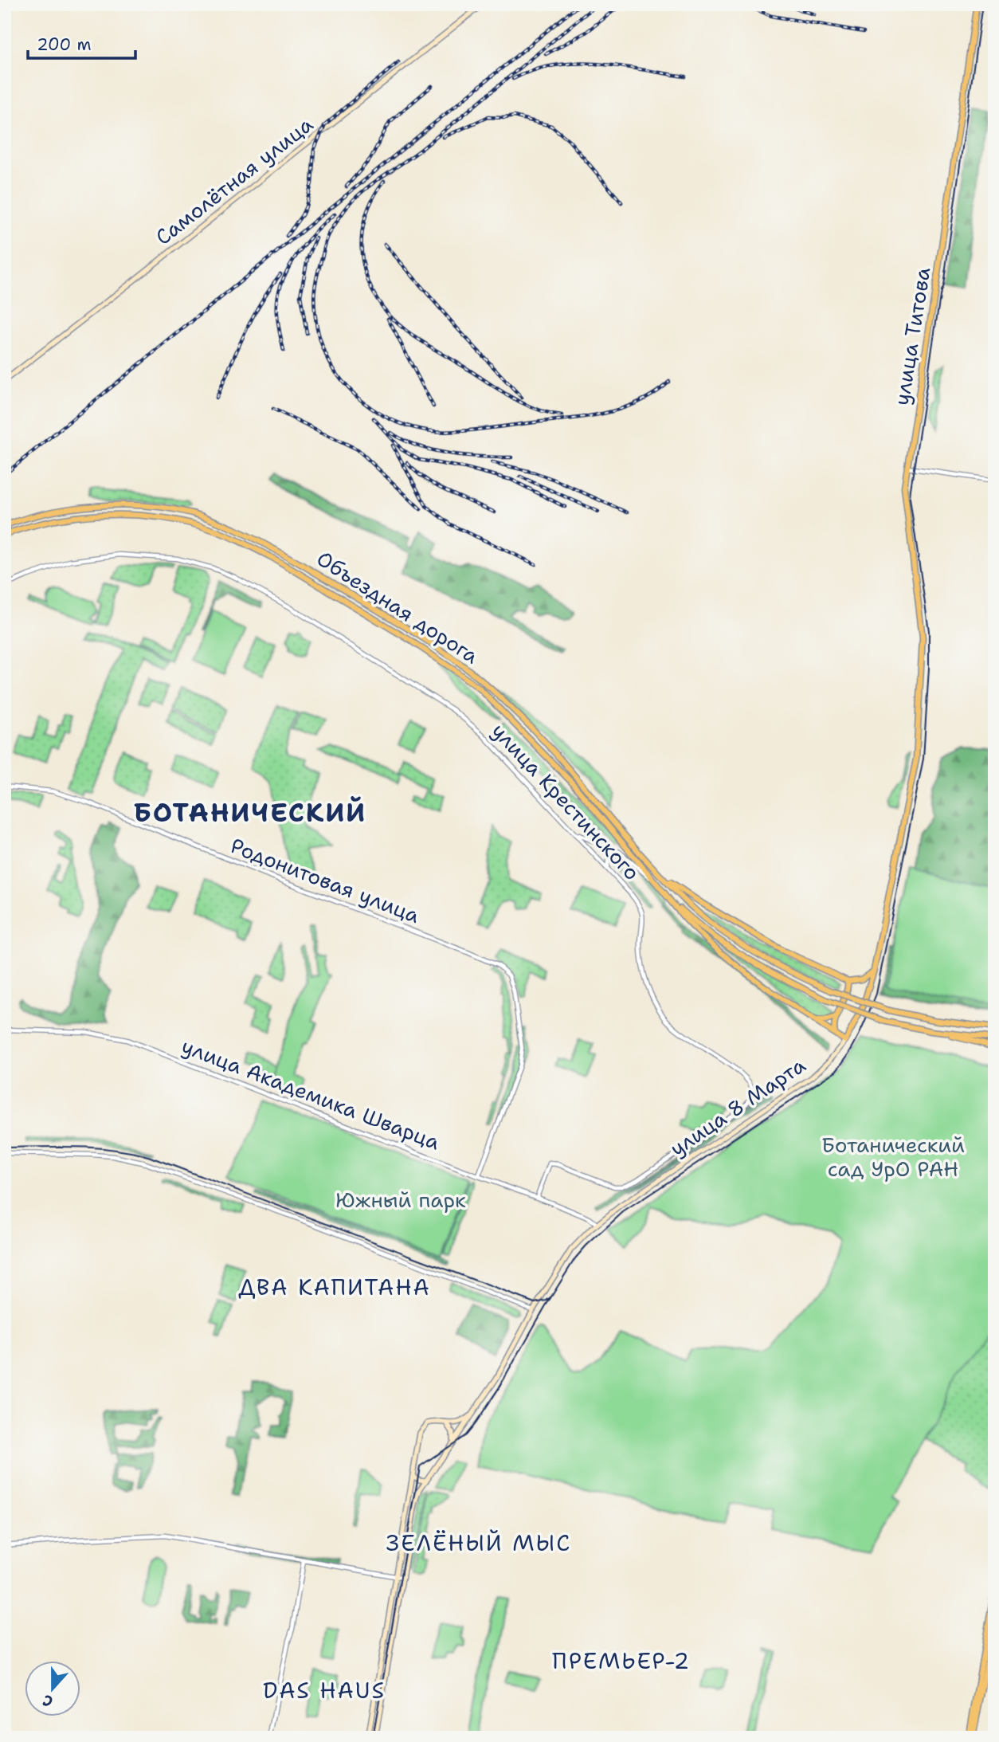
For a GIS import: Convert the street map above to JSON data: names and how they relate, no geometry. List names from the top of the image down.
{
  "streets": {
    "main road": [
      "Самолётная улица",
      "улица Титова",
      "Объездная дорога",
      "улица 8 Марта"
    ],
    "street": ["улица Крестинского", "Родонитовая улица", "улица Академика Шварца"]
  },
  "crossings": [
    ["улица Титова", "улица 8 Марта"],
    ["улица Крестинского", "улица Академика Шварца"],
    ["Родонитовая улица", "улица Академика Шварца"],
    ["улица Академика Шварца", "улица 8 Марта"]
  ],
  "districts": [
    "БОТАНИЧЕСКИЙ",
    "ДВА КАПИТАНА",
    "ЗЕЛЁНЫЙ МЫС",
    "ПРЕМЬЕР-2",
    "DAS HAUS"
  ],
  "parks": ["Ботанический сад УрО РАН", "Южный парк"],
  "scale_bar": "200 m",
  "north": "bottom"
}
